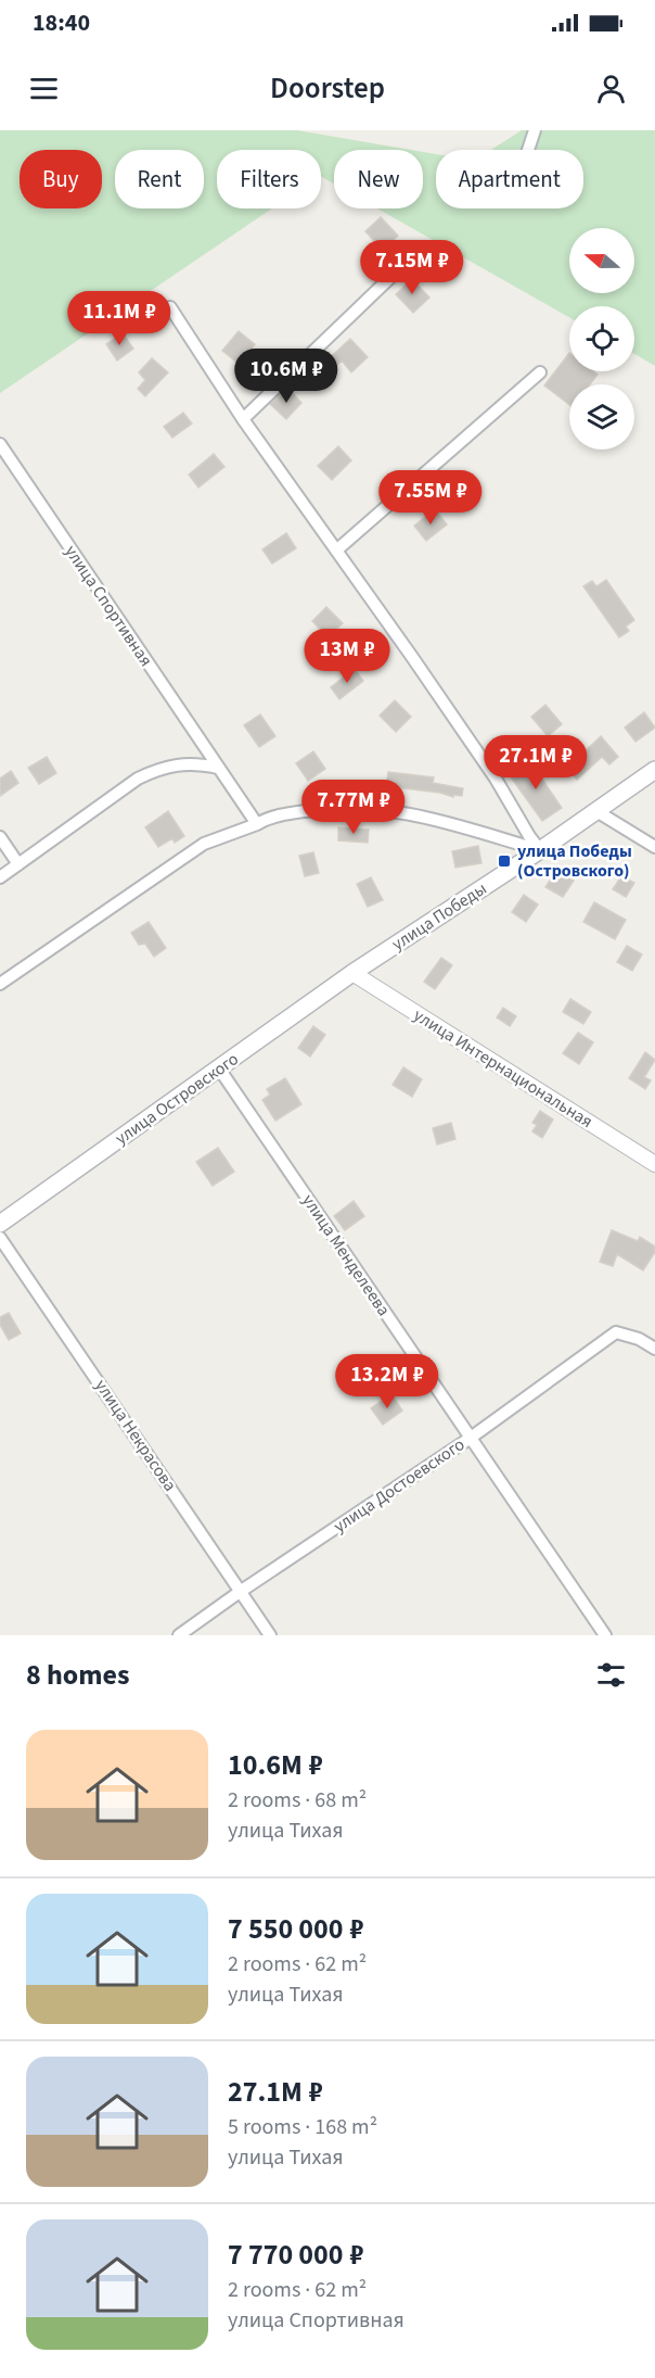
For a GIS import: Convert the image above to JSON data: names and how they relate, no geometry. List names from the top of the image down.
{
  "streets": {
    "main road": ["улица Победы", "улица Островского"],
    "street": [
      "улица Спортивная",
      "улица Интернациональная",
      "улица Менделеева",
      "улица Некрасова",
      "улица Достоевского"
    ]
  },
  "crossings": [
    ["улица Победы", "улица Интернациональная"],
    ["улица Победы", "улица Островского"],
    ["улица Интернациональная", "улица Островского"],
    ["улица Островского", "улица Менделеева"],
    ["улица Менделеева", "улица Достоевского"],
    ["улица Некрасова", "улица Достоевского"]
  ],
  "places": {
    "transit": ["улица Победы (Островского)"]
  },
  "north": "left",
  "page": {
    "status": "18:40",
    "header": "Doorstep",
    "chip": [
      "Buy",
      "Rent",
      "Filters",
      "New",
      "Apartment"
    ],
    "price": [
      "7.15M ₽",
      "11.1M ₽",
      "10.6M ₽",
      "7.55M ₽",
      "13M ₽",
      "27.1M ₽",
      "7.77M ₽",
      "13.2M ₽"
    ],
    "heading": "8 homes",
    "list": [
      {
        "name": "10.6M ₽",
        "note": "2 rooms · 68 m² · улица Тихая"
      },
      {
        "name": "7 550 000 ₽",
        "note": "2 rooms · 62 m² · улица Тихая"
      },
      {
        "name": "27.1M ₽",
        "note": "5 rooms · 168 m² · улица Тихая"
      },
      {
        "name": "7 770 000 ₽",
        "note": "2 rooms · 62 m² · улица Спортивная"
      }
    ]
  }
}
